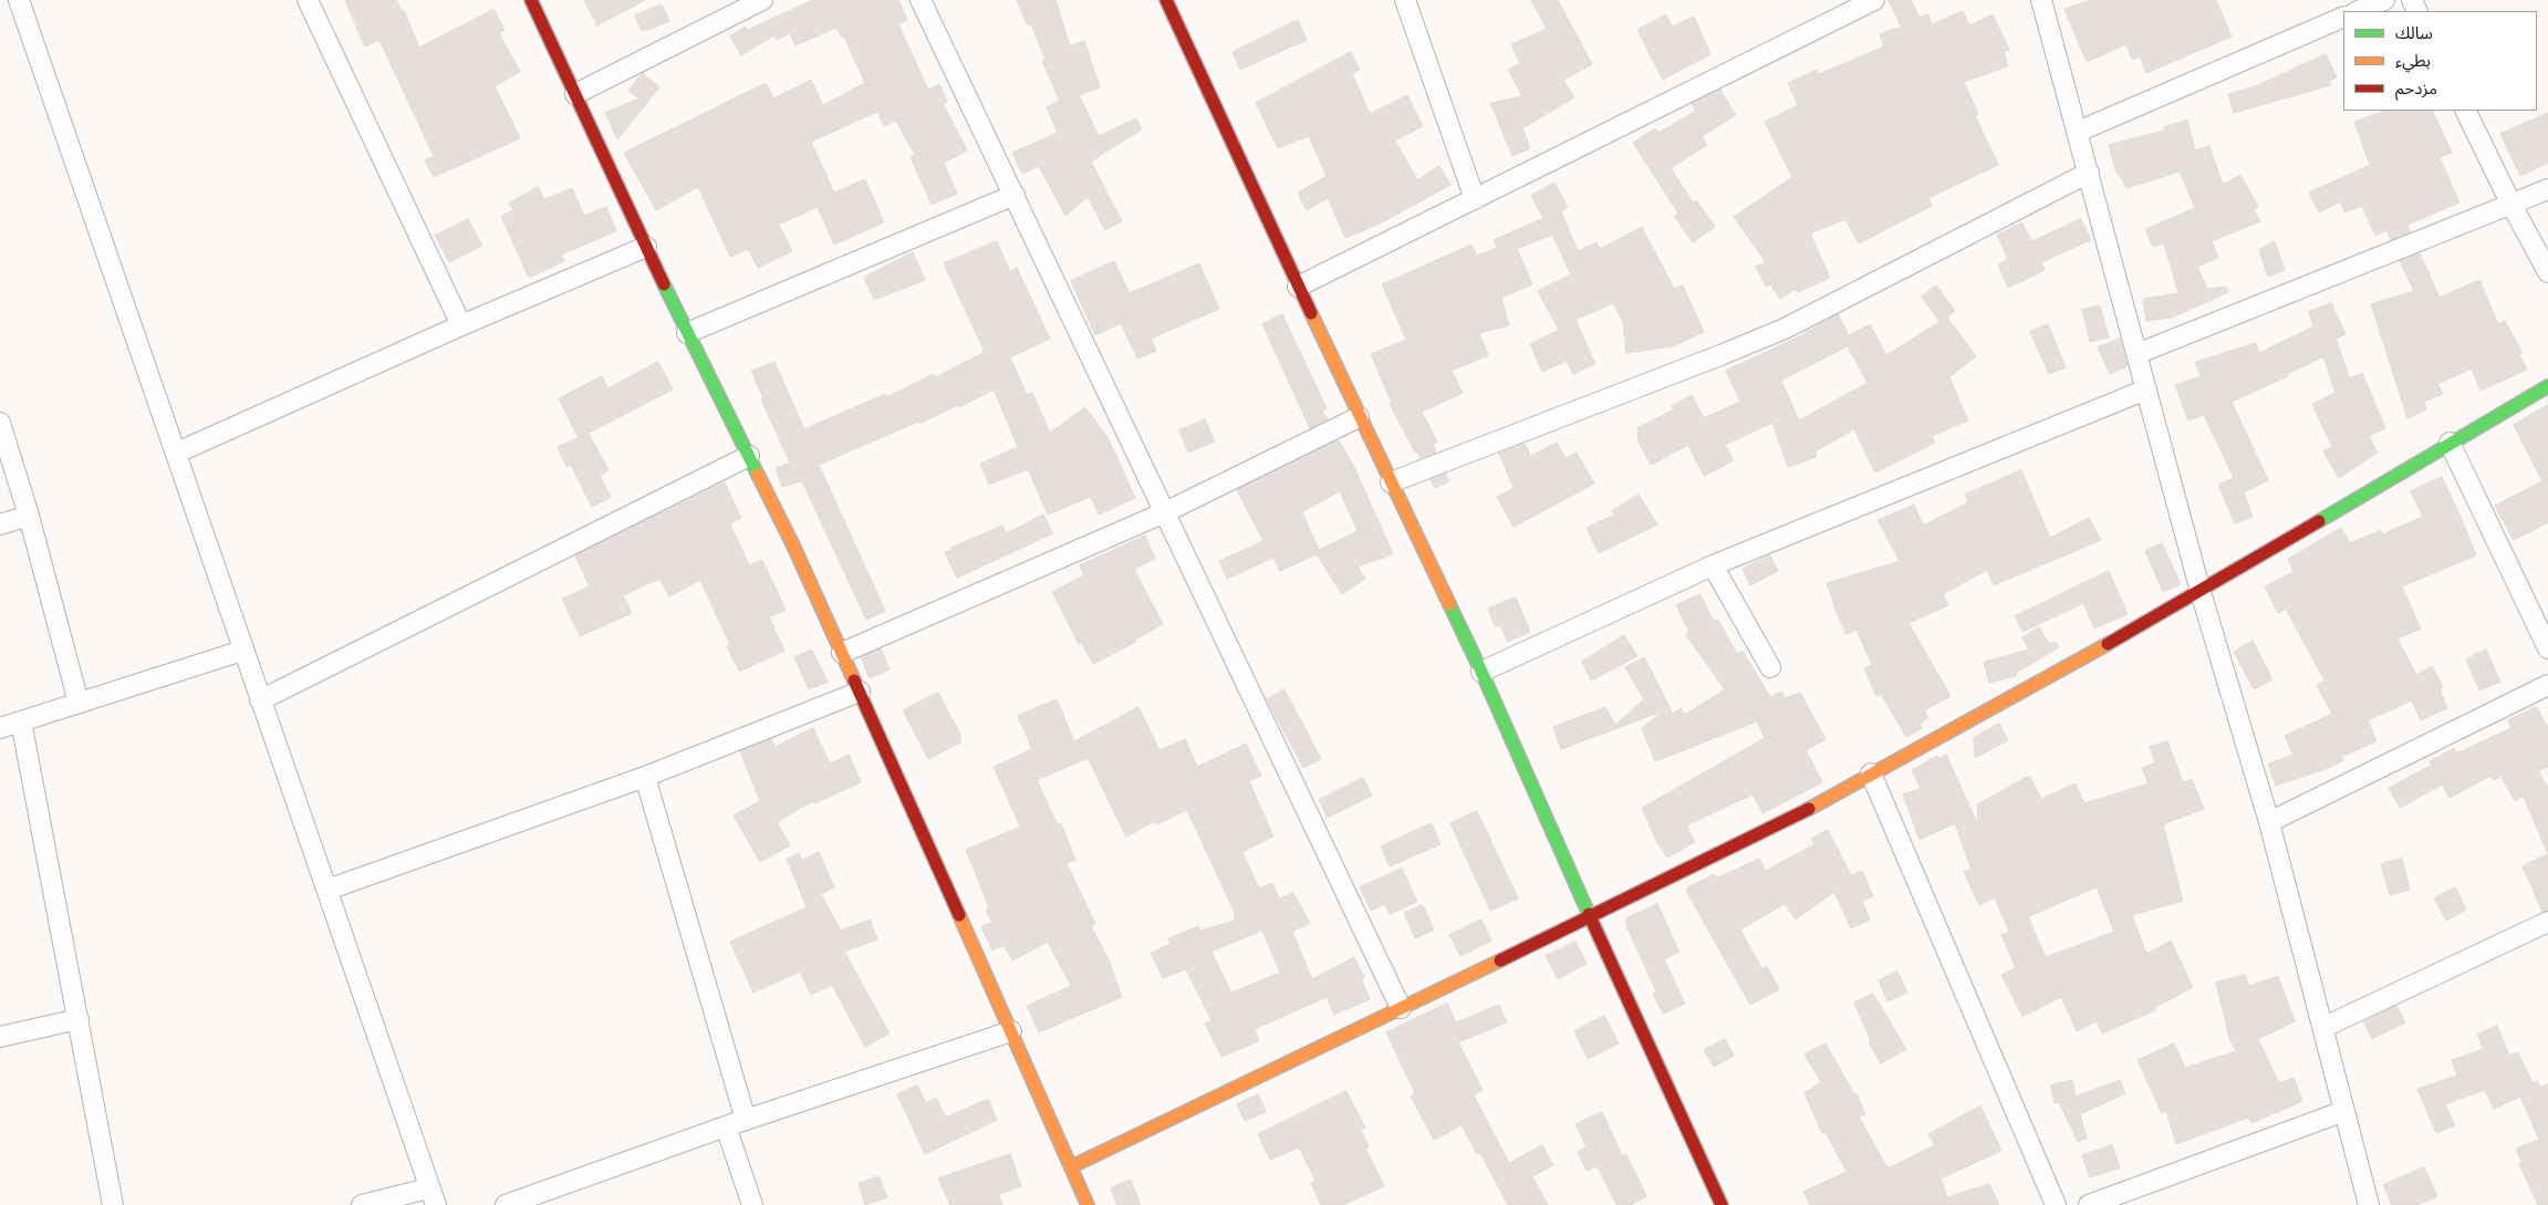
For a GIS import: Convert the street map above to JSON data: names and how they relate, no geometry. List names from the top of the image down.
{
  "legend": ["سالك", "بطيء", "مزدحم"]
}
